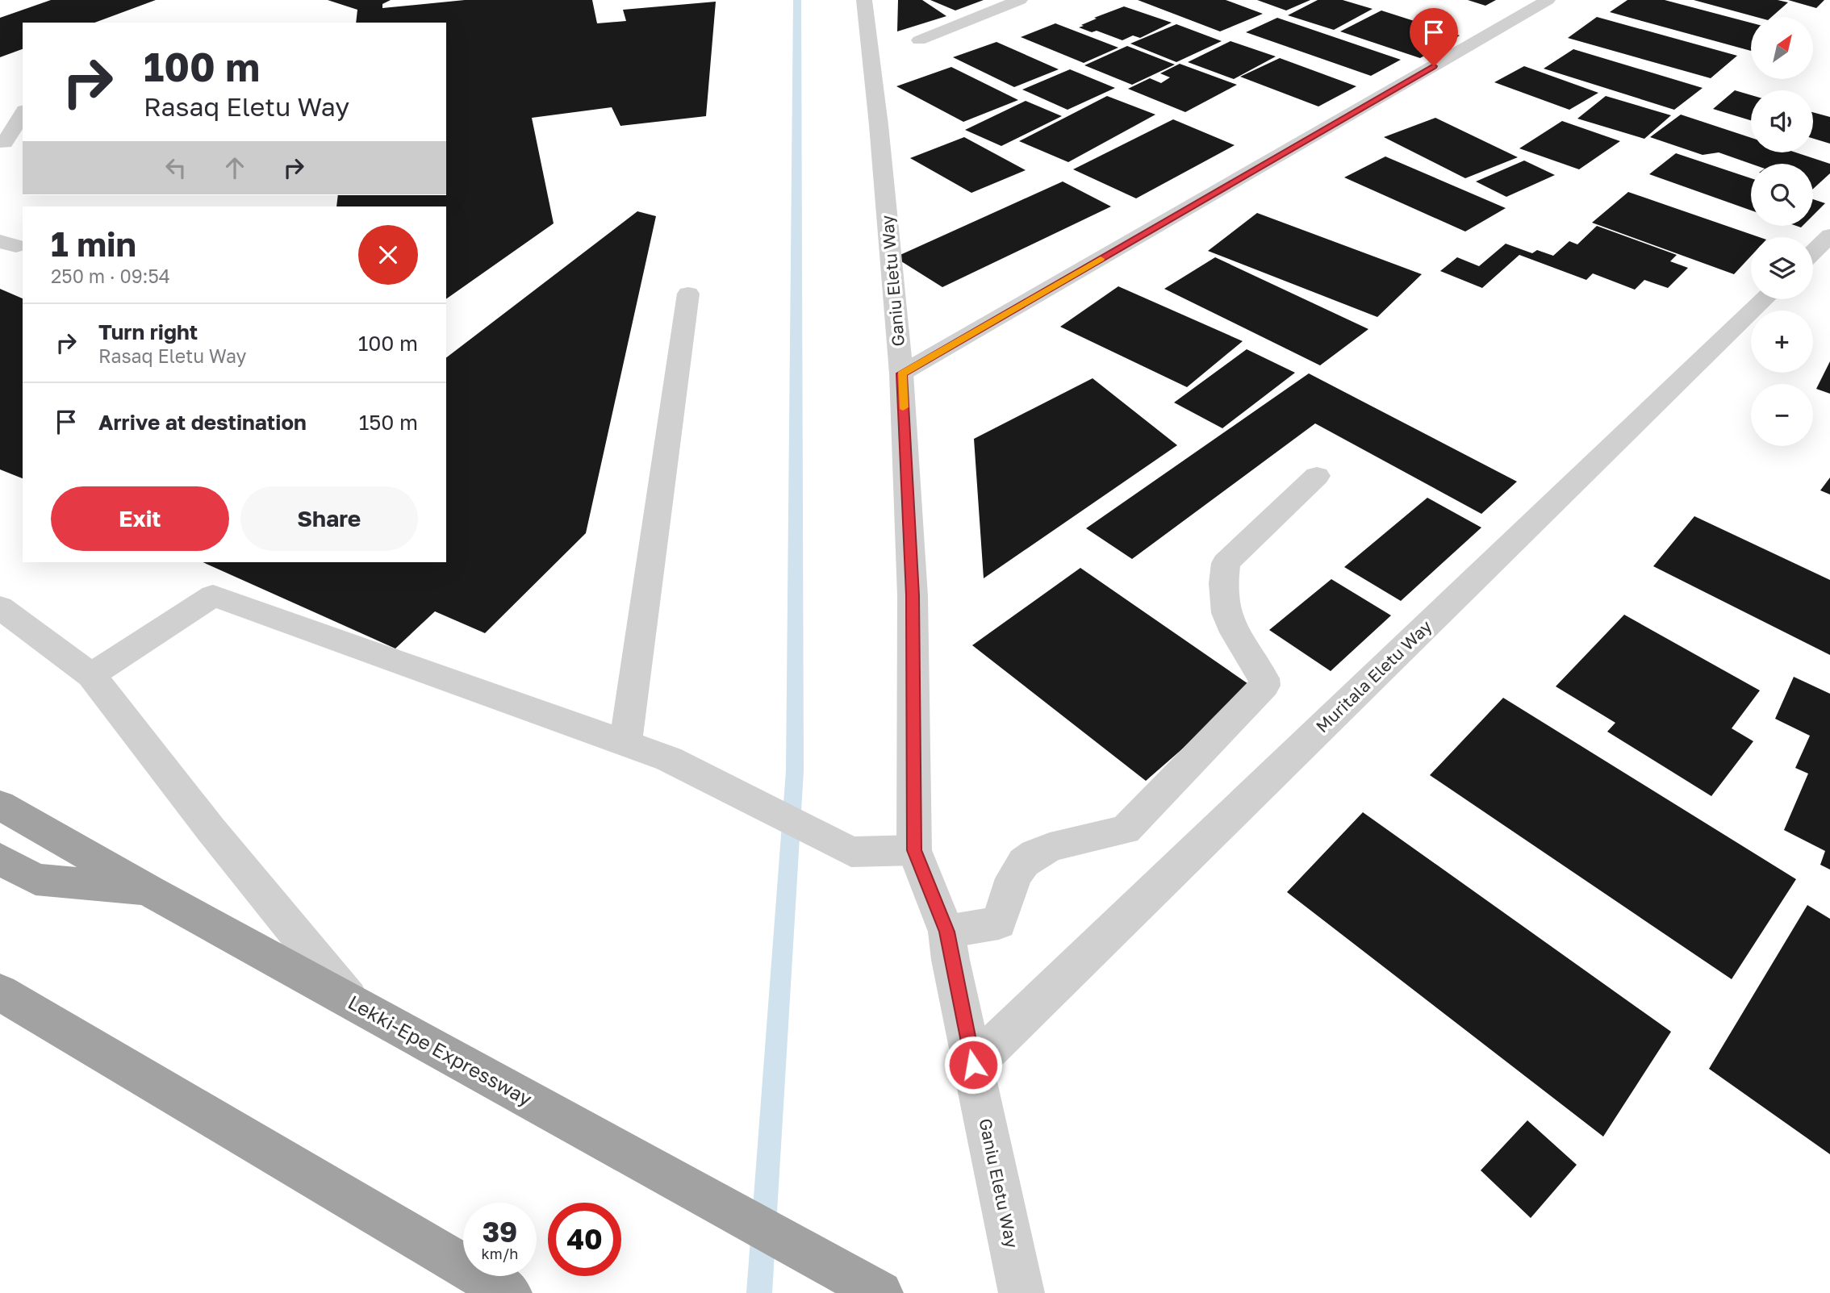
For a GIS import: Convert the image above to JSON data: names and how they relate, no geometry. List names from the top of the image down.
{
  "streets": {
    "highway": ["Lekki-Epe Expressway"],
    "street": ["Ganiu Eletu Way", "Muritala Eletu Way"]
  },
  "crossings": [
    ["Ganiu Eletu Way", "Muritala Eletu Way"]
  ],
  "north": "top right",
  "page": {
    "map_buttons": ["+", "−"],
    "turn": ["100 m", "Rasaq Eletu Way"],
    "heading": ["1 min", "250 m · 09:54"],
    "list": [
      {
        "name": "Turn right",
        "note": "Rasaq Eletu Way",
        "value": "100 m"
      },
      {
        "name": "Arrive at destination",
        "value": "150 m"
      }
    ],
    "buttons": ["Exit", "Share"],
    "speed": "39 km/h",
    "limit": "40"
  }
}
